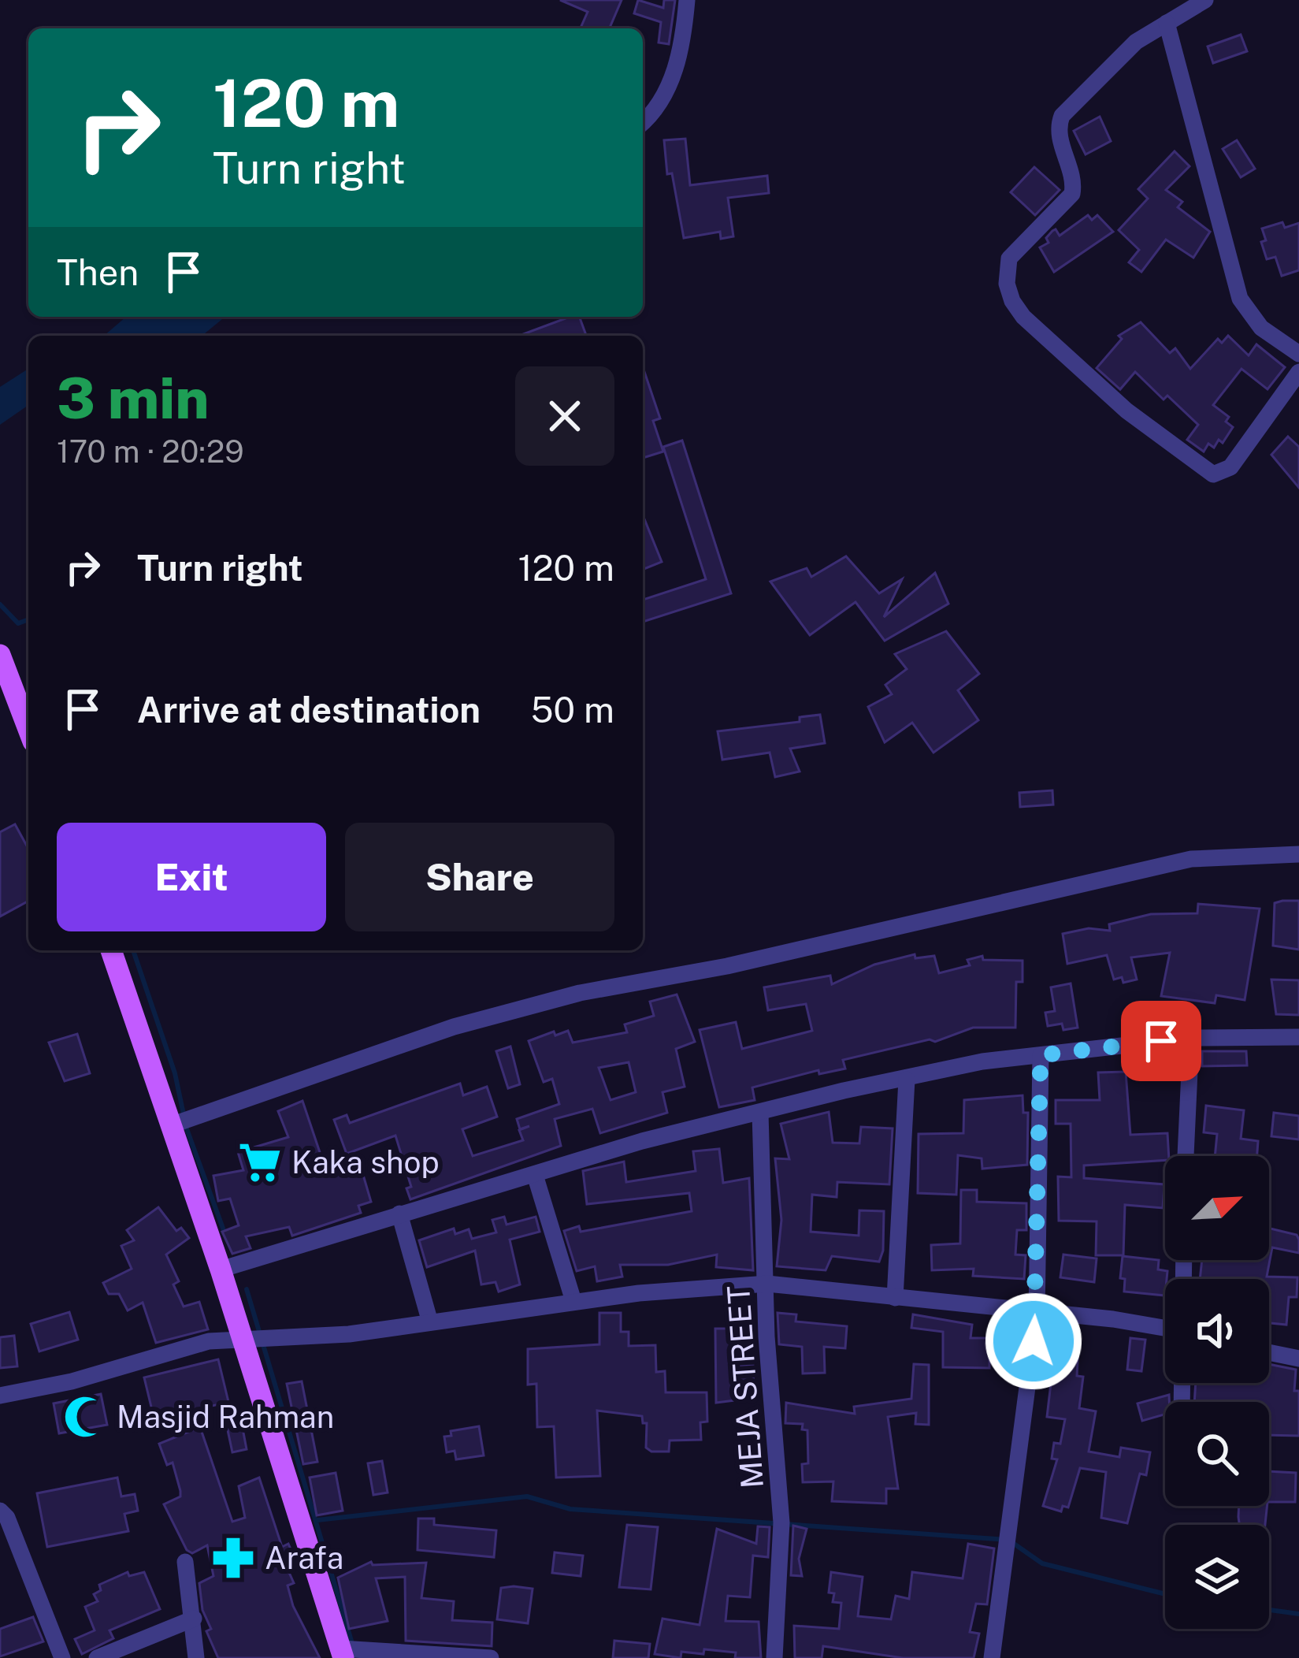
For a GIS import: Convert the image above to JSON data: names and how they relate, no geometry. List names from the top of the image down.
{
  "streets": {
    "street": ["MEJA STREET"]
  },
  "places": {
    "supermarket": ["Kaka shop"],
    "mosque": ["Masjid Rahman"],
    "pharmacy": ["Arafa"]
  },
  "north": "top right",
  "page": {
    "turn": ["120 m", "Turn right"],
    "then": "Then",
    "heading": ["3 min", "170 m · 20:29"],
    "list": [
      {
        "name": "Turn right",
        "value": "120 m"
      },
      {
        "name": "Arrive at destination",
        "value": "50 m"
      }
    ],
    "buttons": ["Exit", "Share"]
  }
}
